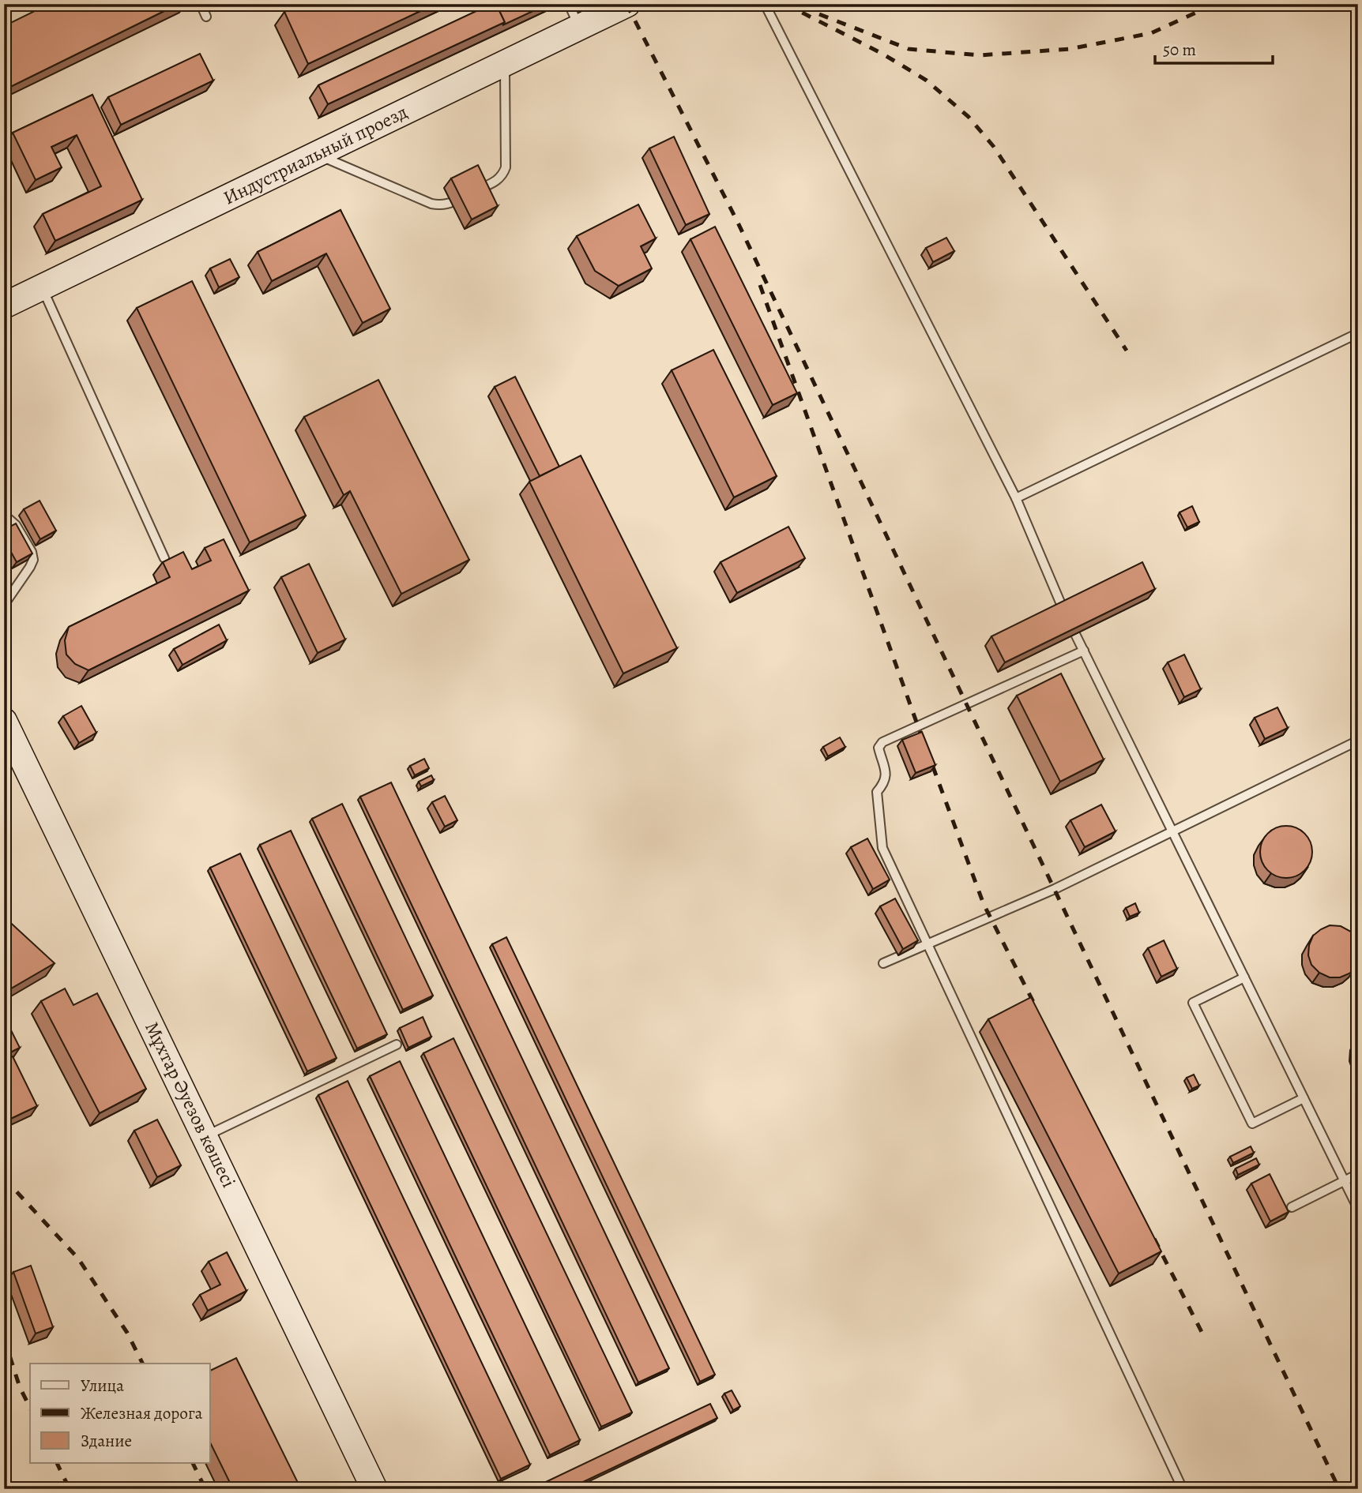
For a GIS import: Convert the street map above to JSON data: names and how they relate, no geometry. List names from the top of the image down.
{
  "streets": {
    "street": ["Индустриальный проезд", "Мұхтар Әуезов көшесі"]
  },
  "legend": ["Улица", "Железная дорога", "Здание"],
  "scale_bar": "50 m"
}
